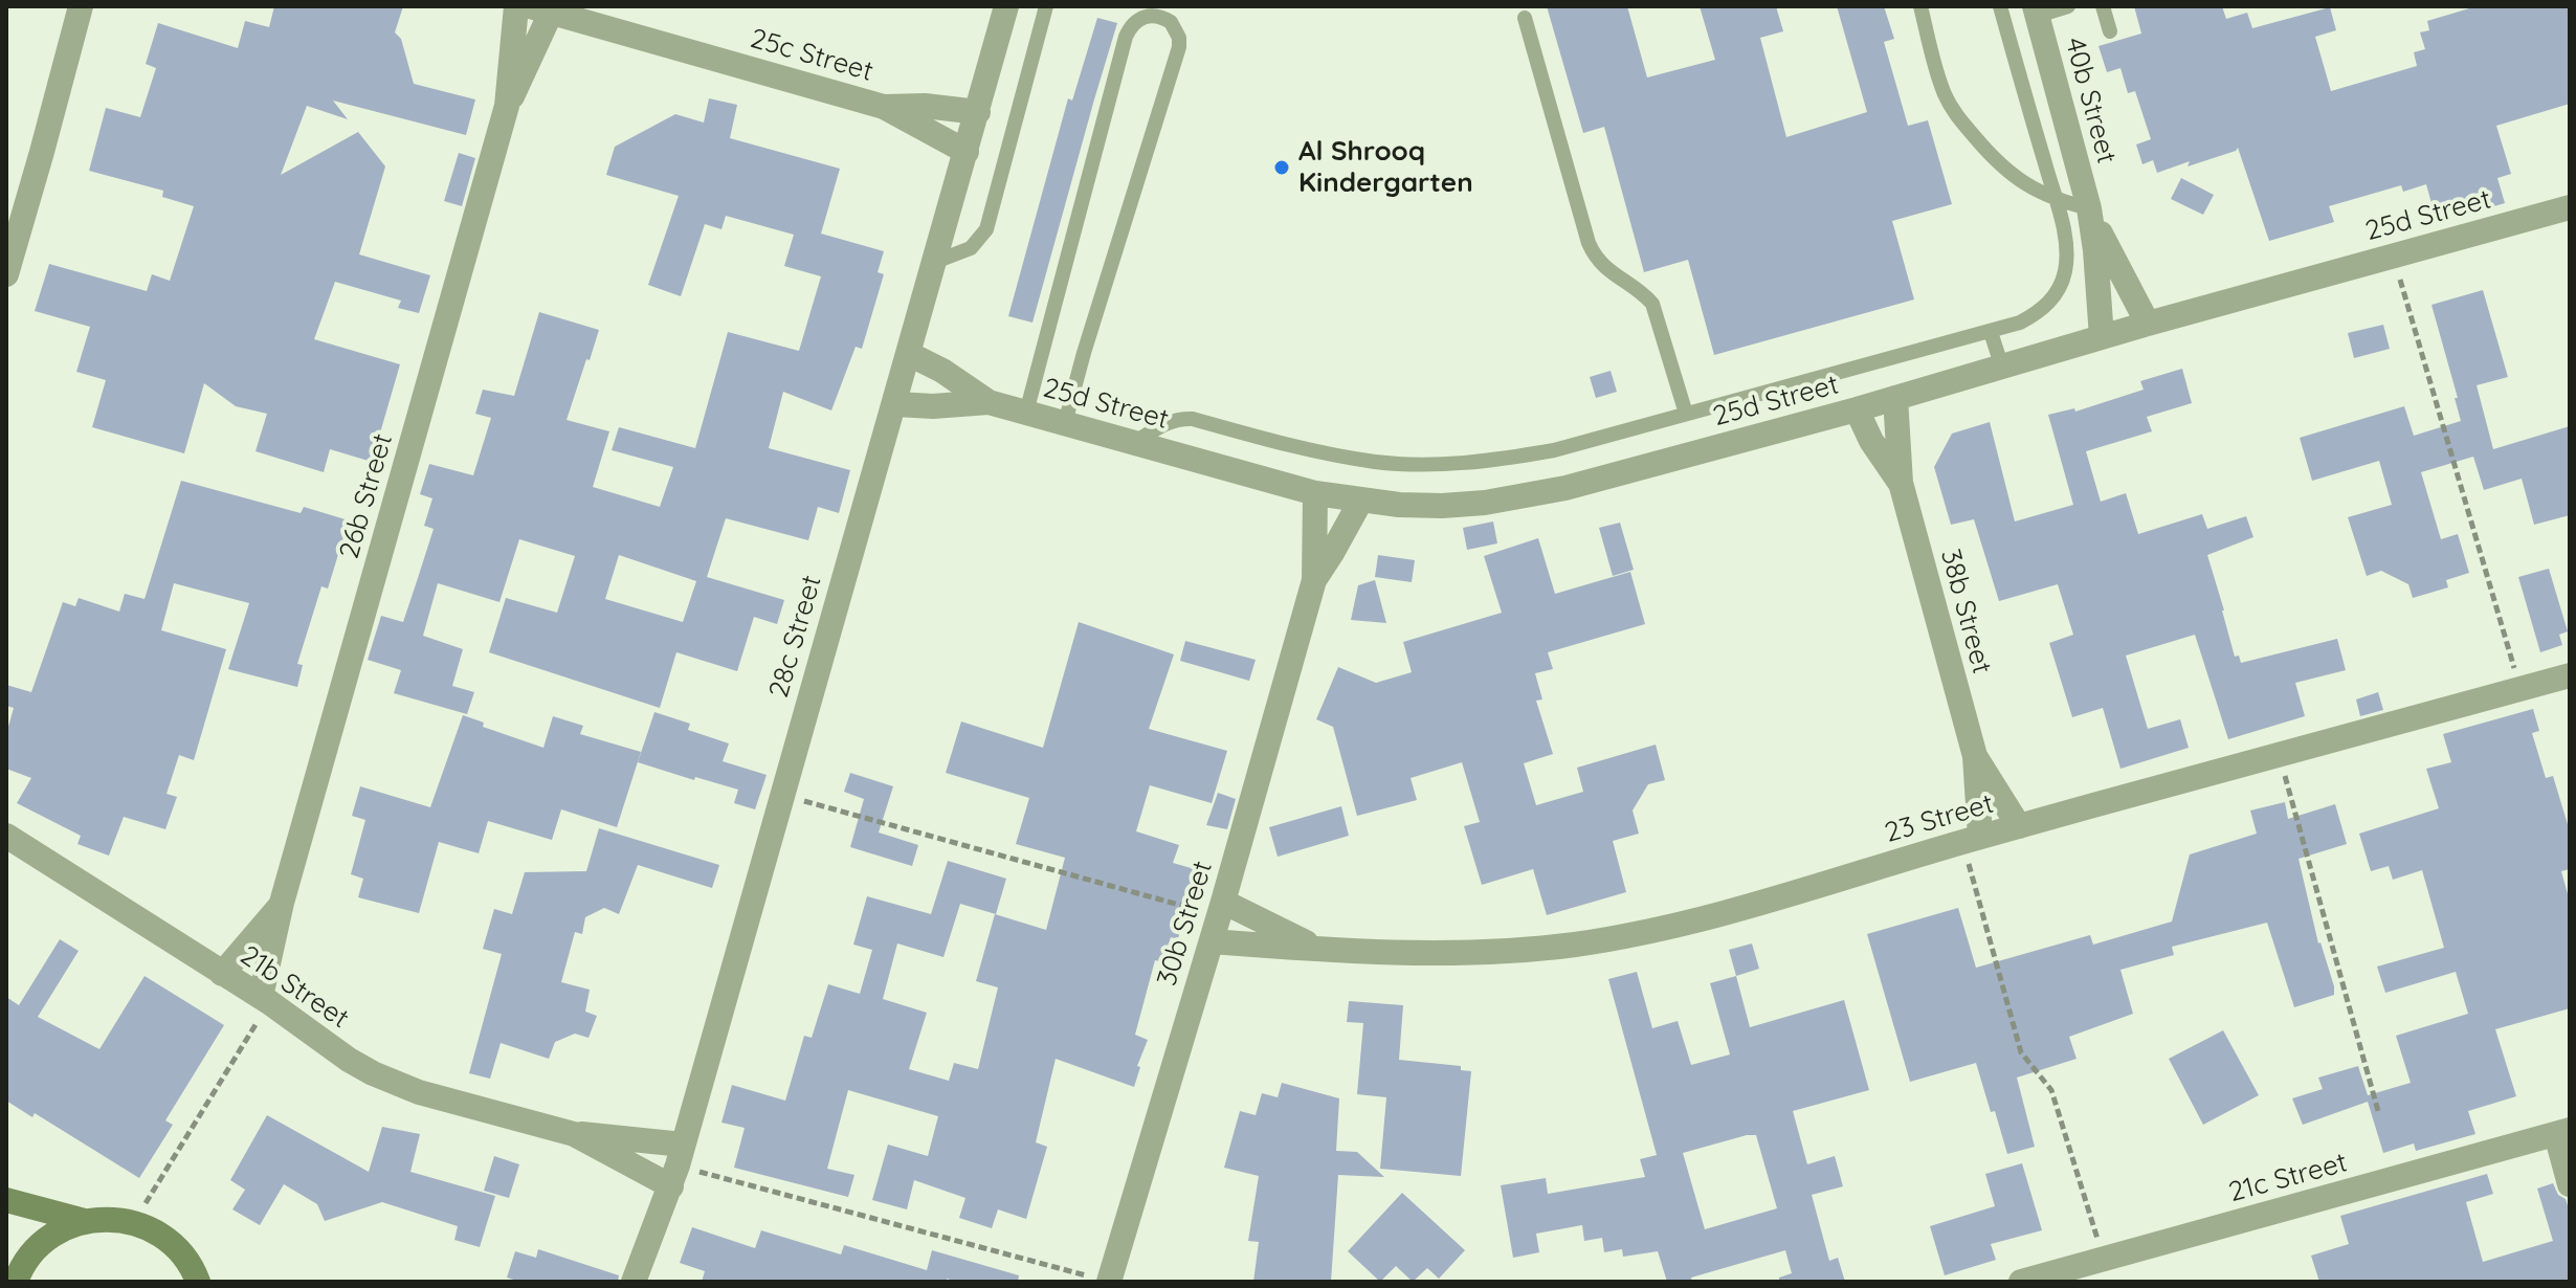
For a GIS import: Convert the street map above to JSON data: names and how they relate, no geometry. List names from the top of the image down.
{
  "streets": {
    "street": [
      "25c Street",
      "40b Street",
      "25d Street",
      "26b Street",
      "38b Street",
      "28c Street",
      "23 Street",
      "30b Street",
      "21b Street",
      "21c Street"
    ]
  },
  "crossings": [
    ["25c Street", "26b Street"],
    ["25c Street", "28c Street"],
    ["40b Street", "25d Street"],
    ["25d Street", "38b Street"],
    ["25d Street", "28c Street"],
    ["25d Street", "30b Street"],
    ["26b Street", "21b Street"],
    ["38b Street", "23 Street"],
    ["28c Street", "21b Street"],
    ["23 Street", "30b Street"]
  ],
  "places": ["Al Shrooq Kindergarten"]
}
